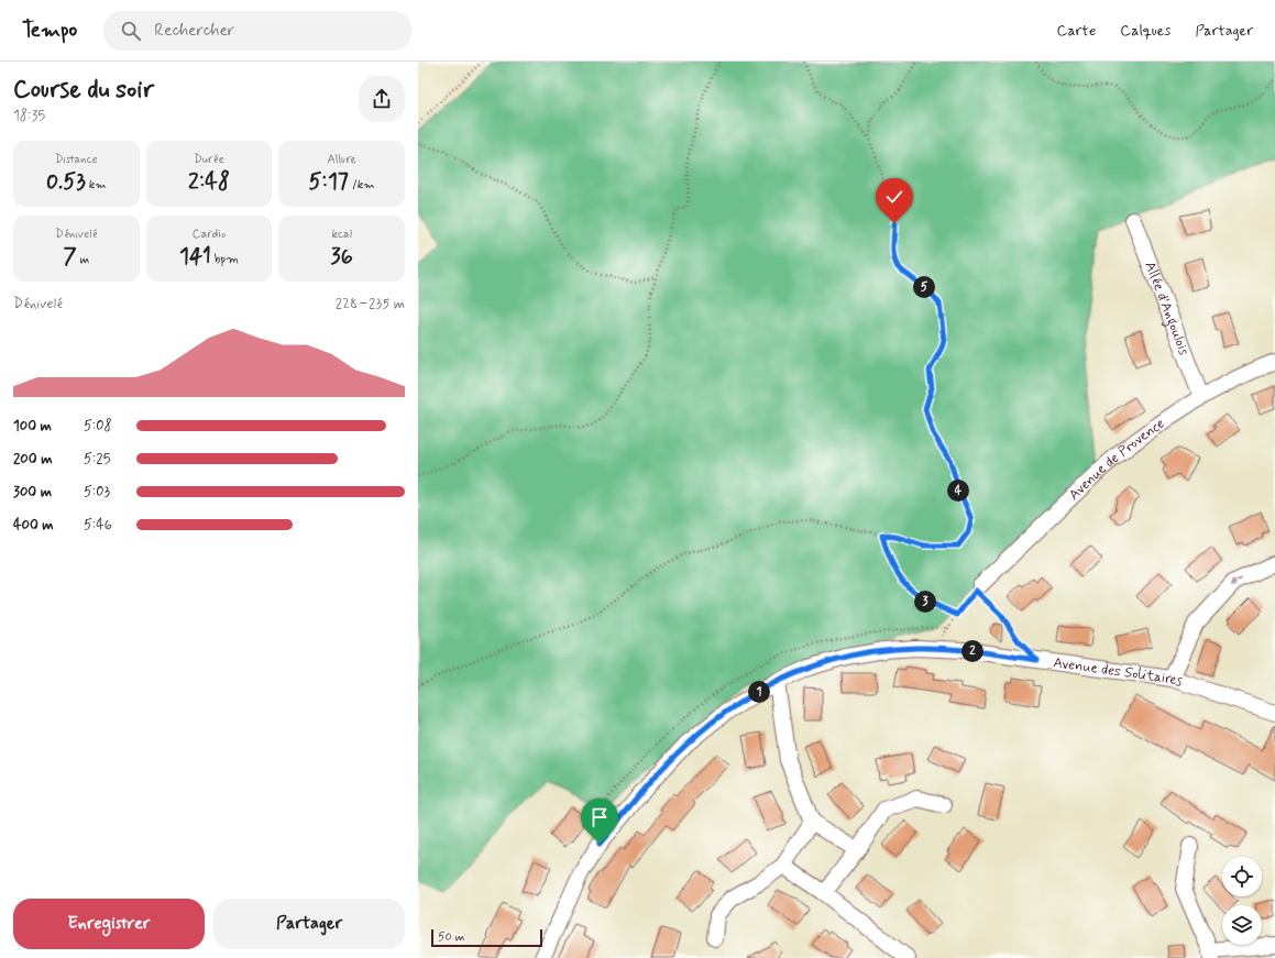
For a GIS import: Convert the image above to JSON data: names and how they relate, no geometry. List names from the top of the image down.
{
  "streets": {
    "street": ["Allée d'Angoulois", "Avenue de Provence", "Avenue des Solitaires"]
  },
  "crossings": [
    ["Allée d'Angoulois", "Avenue de Provence"]
  ],
  "scale_bar": "50 m",
  "page": {
    "header": "Tempo",
    "search": "Rechercher",
    "nav": ["Carte", "Calques", "Partager"],
    "heading": ["Course du soir", "18:35"],
    "stats": [
      ["Distance", "0.53 km"],
      ["Durée", "2:48"],
      ["Allure", "5:17 /km"],
      ["Dénivelé", "7 m"],
      ["Cardio", "141 bpm"],
      ["kcal", "36"]
    ],
    "pins": [
      "5",
      "4",
      "3",
      "2",
      "1"
    ],
    "chart": ["Dénivelé", "228–235 m"],
    "list": [
      {
        "name": "100 m",
        "note": "5:08"
      },
      {
        "name": "200 m",
        "note": "5:25"
      },
      {
        "name": "300 m",
        "note": "5:03"
      },
      {
        "name": "400 m",
        "note": "5:46"
      }
    ],
    "buttons": ["Enregistrer", "Partager"],
    "scale": "50 m"
  }
}
